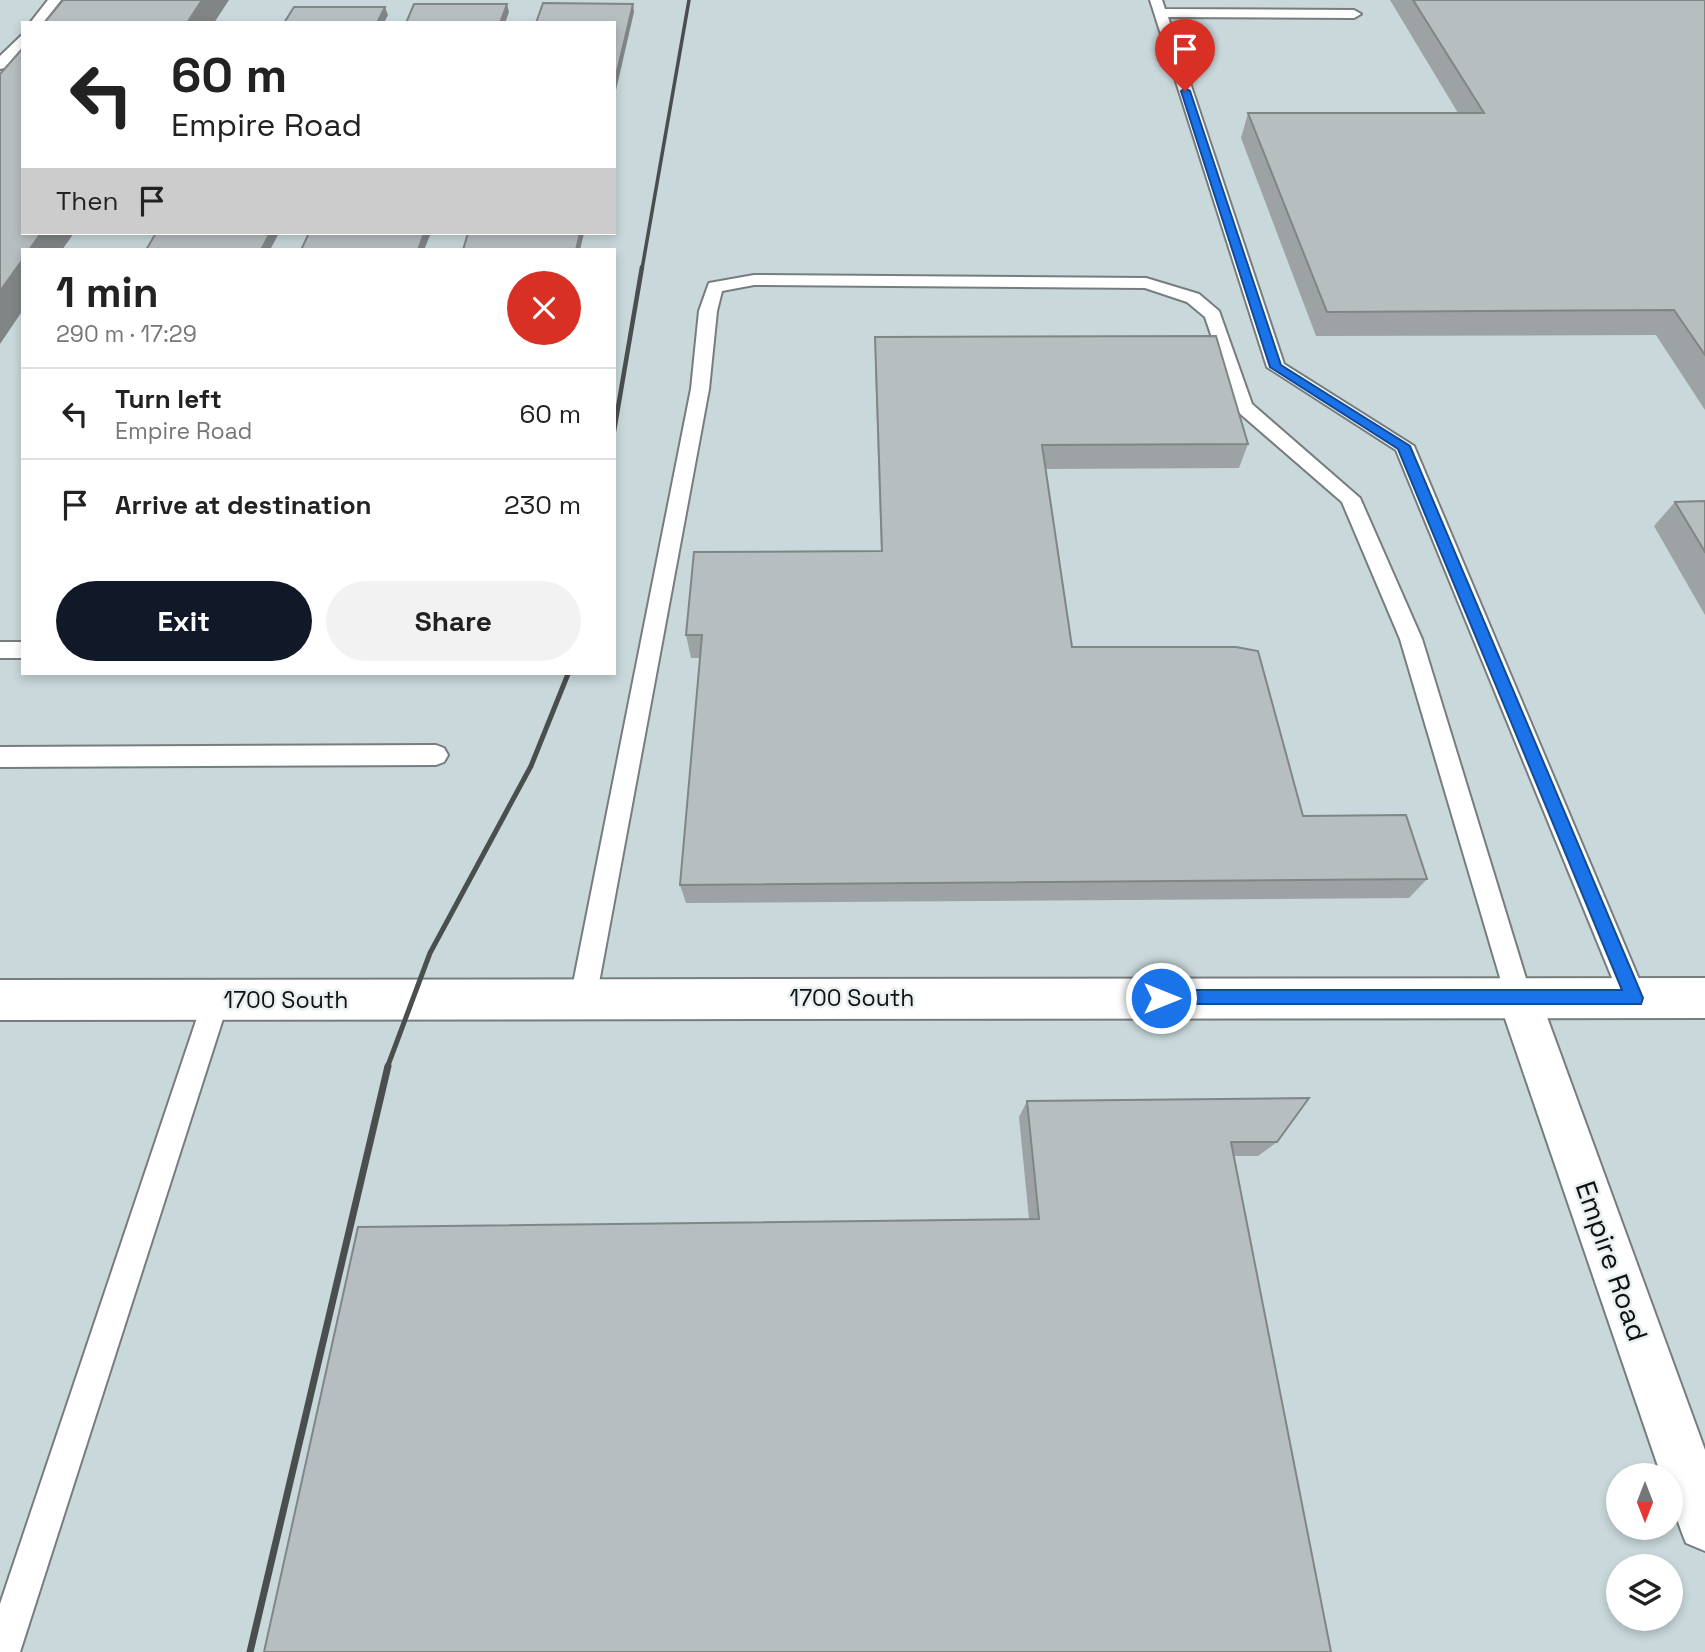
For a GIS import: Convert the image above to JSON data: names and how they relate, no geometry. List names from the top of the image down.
{
  "streets": {
    "street": ["1700 South", "Empire Road"]
  },
  "crossings": [
    ["1700 South", "Empire Road"]
  ],
  "north": "bottom",
  "page": {
    "turn": ["60 m", "Empire Road"],
    "then": "Then",
    "heading": ["1 min", "290 m · 17:29"],
    "list": [
      {
        "name": "Turn left",
        "note": "Empire Road",
        "value": "60 m"
      },
      {
        "name": "Arrive at destination",
        "value": "230 m"
      }
    ],
    "buttons": ["Exit", "Share"]
  }
}
